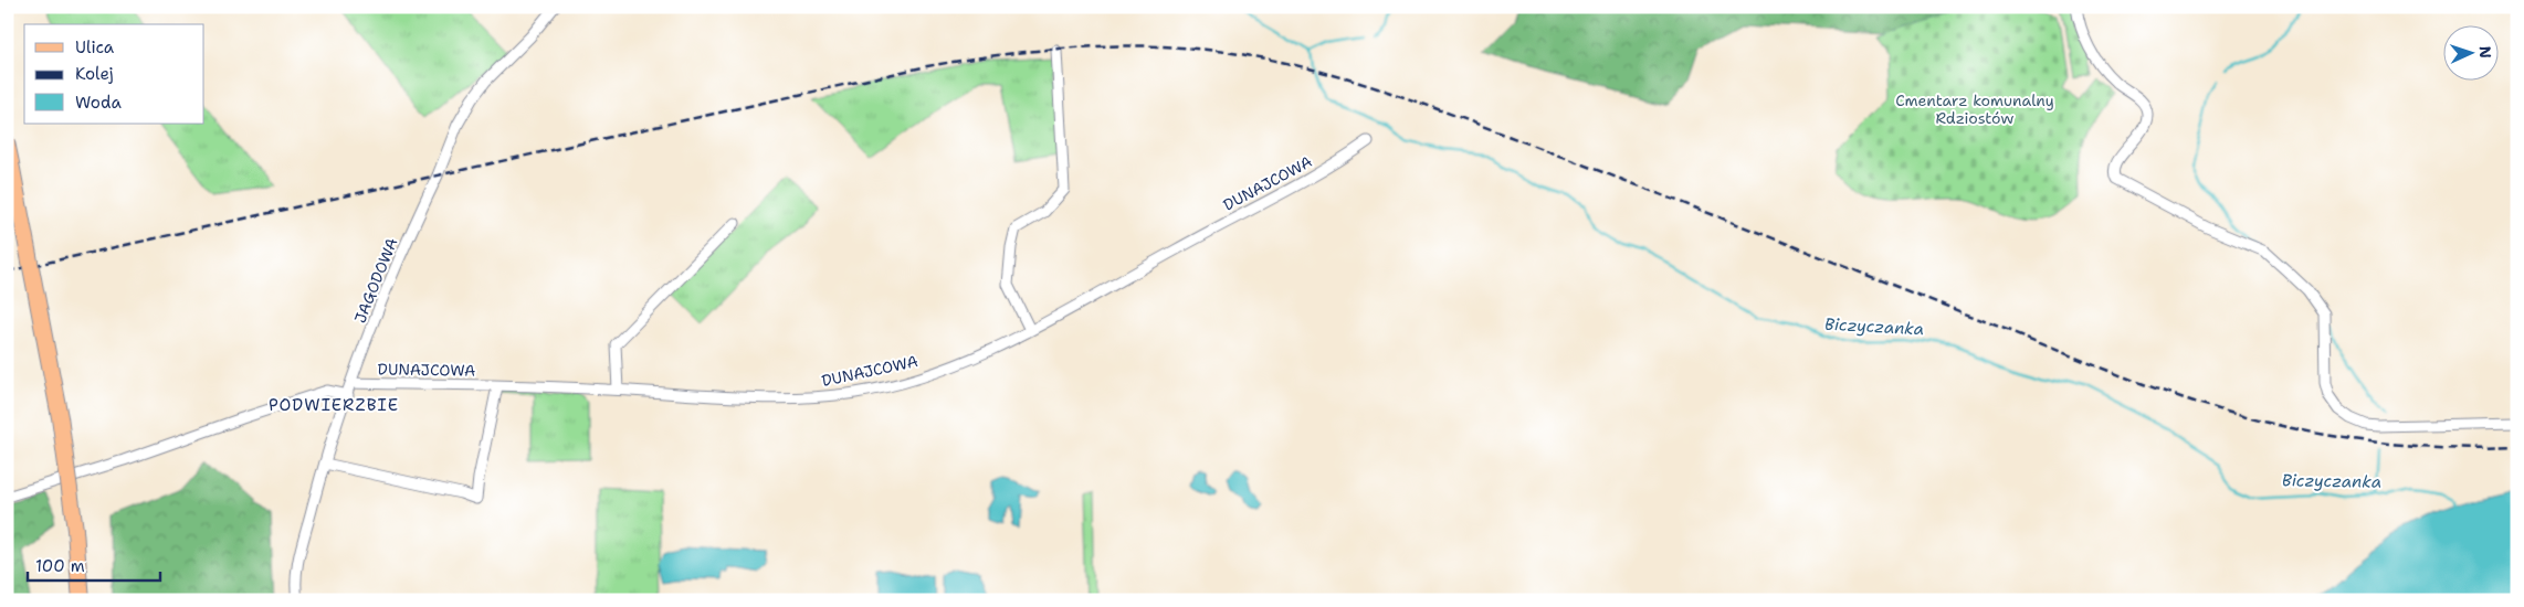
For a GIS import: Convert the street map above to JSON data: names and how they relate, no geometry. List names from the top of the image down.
{
  "streets": {
    "street": ["DUNAJCOWA", "JAGODOWA"]
  },
  "crossings": [
    ["DUNAJCOWA", "JAGODOWA"]
  ],
  "districts": ["PODWIERZBIE"],
  "water": ["Biczyczanka"],
  "parks": ["Cmentarz komunalny Rdziostów"],
  "legend": ["Ulica", "Kolej", "Woda"],
  "scale_bar": "100 m",
  "north": "right"
}
